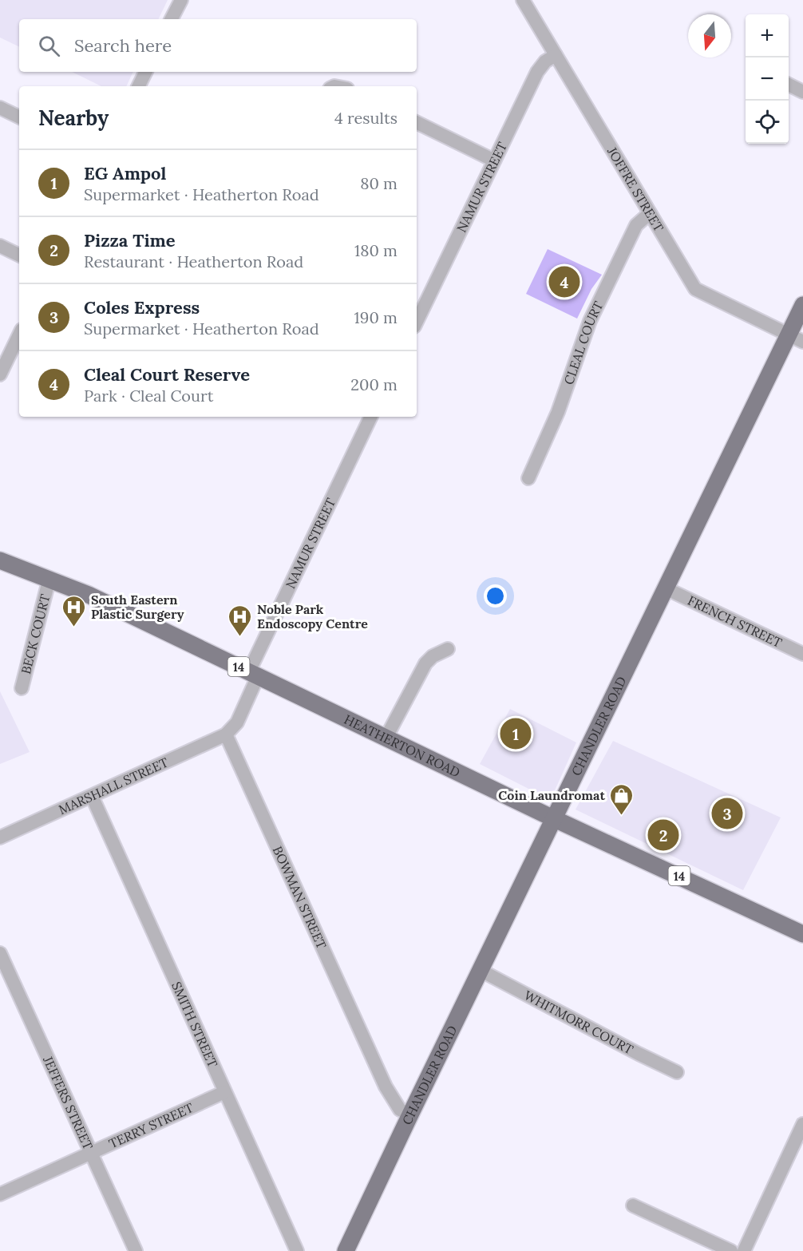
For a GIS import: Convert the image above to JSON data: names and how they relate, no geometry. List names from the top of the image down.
{
  "streets": {
    "main road": ["14", "CHANDLER ROAD", "HEATHERTON ROAD"],
    "street": [
      "NAMUR STREET",
      "JOFFRE STREET",
      "CLEAL COURT",
      "FRENCH STREET",
      "BECK COURT",
      "MARSHALL STREET",
      "BOWMAN STREET",
      "WHITMORR COURT",
      "SMITH STREET",
      "JEFFERS STREET",
      "TERRY STREET"
    ]
  },
  "crossings": [
    ["NAMUR STREET", "JOFFRE STREET"],
    ["NAMUR STREET", "HEATHERTON ROAD"],
    ["JOFFRE STREET", "CLEAL COURT"],
    ["JOFFRE STREET", "CHANDLER ROAD"],
    ["FRENCH STREET", "CHANDLER ROAD"],
    ["BECK COURT", "HEATHERTON ROAD"],
    ["CHANDLER ROAD", "HEATHERTON ROAD"],
    ["CHANDLER ROAD", "BOWMAN STREET"],
    ["CHANDLER ROAD", "WHITMORR COURT"],
    ["MARSHALL STREET", "BOWMAN STREET"],
    ["MARSHALL STREET", "SMITH STREET"],
    ["SMITH STREET", "TERRY STREET"],
    ["JEFFERS STREET", "TERRY STREET"]
  ],
  "places": {
    "hospital": ["South Eastern Plastic Surgery", "Noble Park Endoscopy Centre"],
    "shop": ["Coin Laundromat"]
  },
  "north": "bottom",
  "page": {
    "map_buttons": ["+", "−"],
    "search": "Search here",
    "heading": ["Nearby", "4 results"],
    "list": [
      {
        "mark": "1",
        "name": "EG Ampol",
        "note": "Supermarket · Heatherton Road",
        "value": "80 m"
      },
      {
        "mark": "2",
        "name": "Pizza Time",
        "note": "Restaurant · Heatherton Road",
        "value": "180 m"
      },
      {
        "mark": "3",
        "name": "Coles Express",
        "note": "Supermarket · Heatherton Road",
        "value": "190 m"
      },
      {
        "mark": "4",
        "name": "Cleal Court Reserve",
        "note": "Park · Cleal Court",
        "value": "200 m"
      }
    ],
    "pins": [
      "4",
      "1",
      "3",
      "2"
    ]
  }
}
